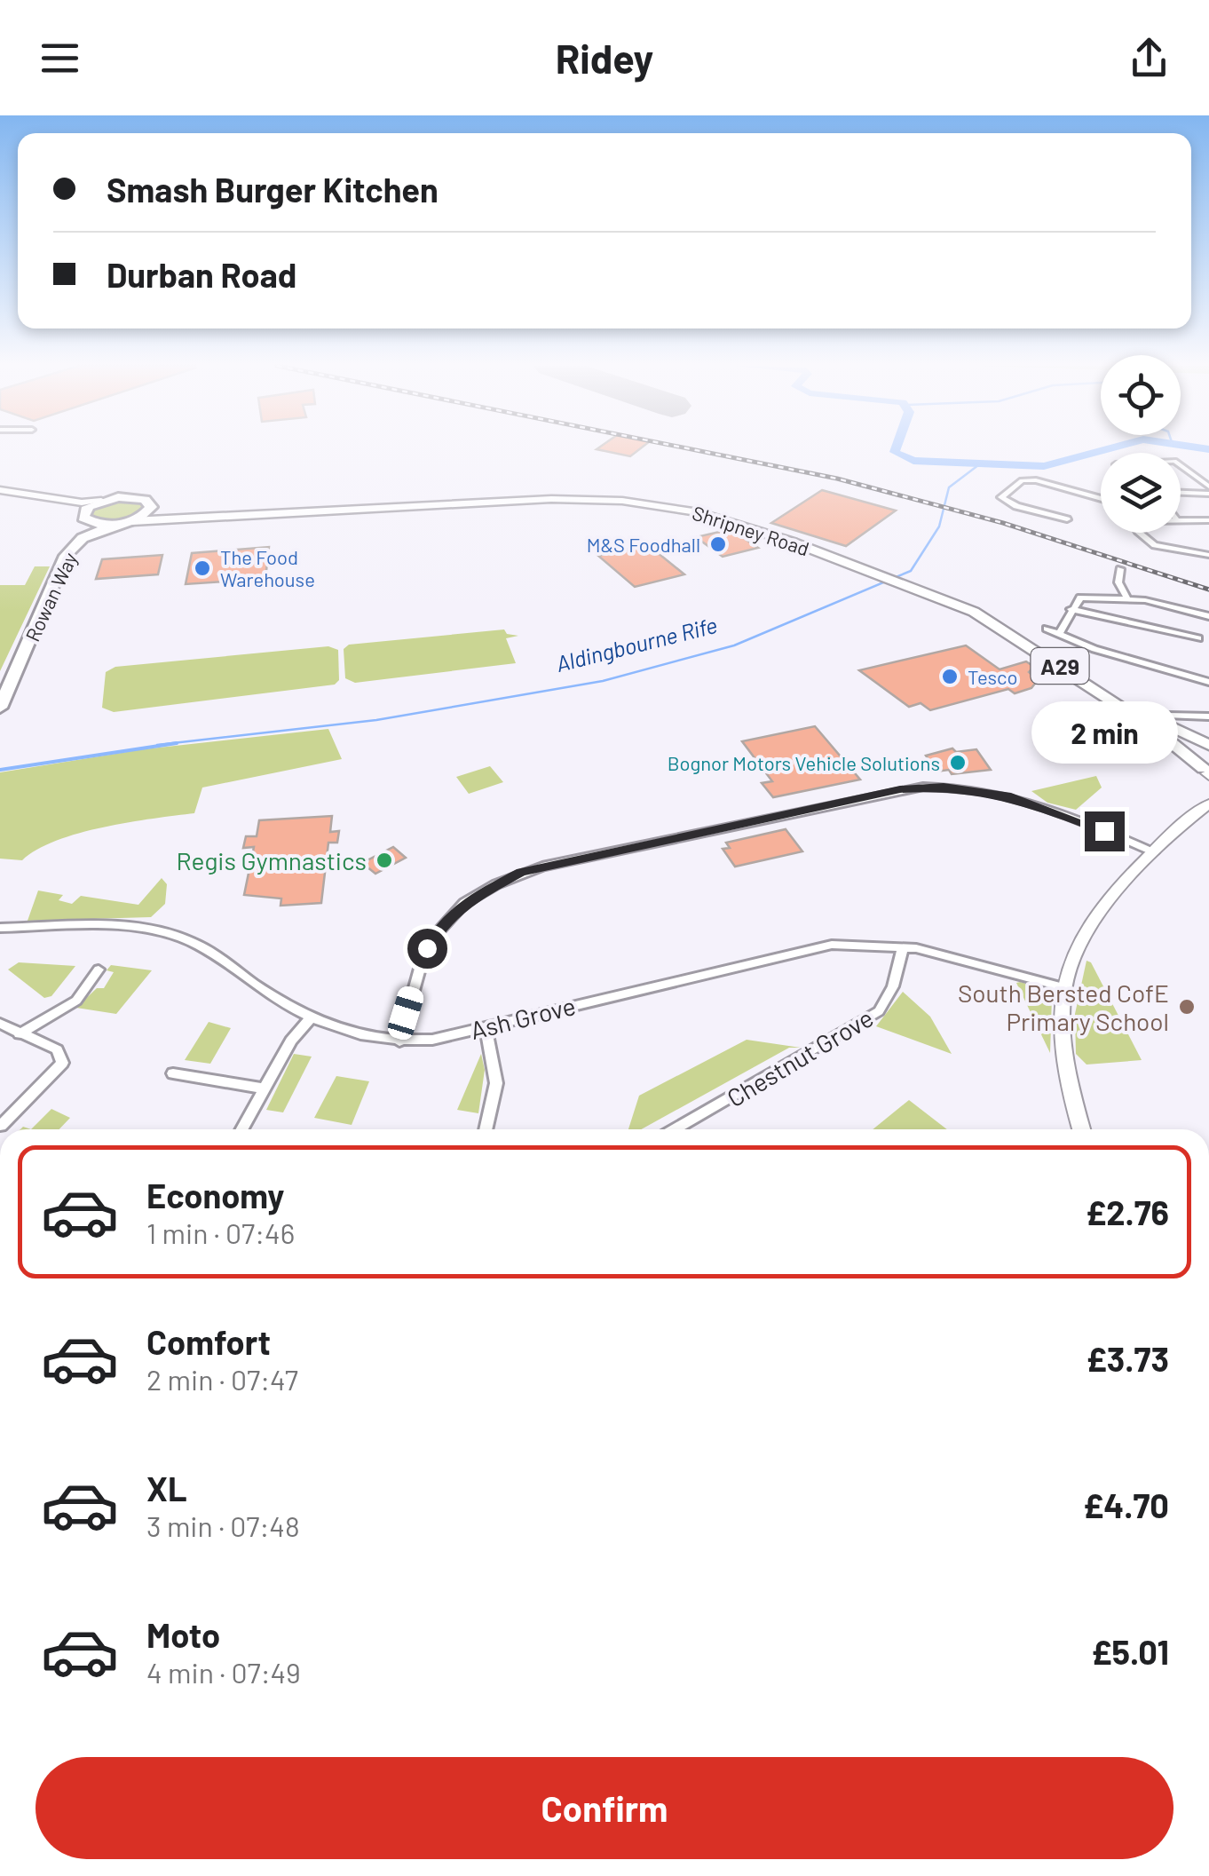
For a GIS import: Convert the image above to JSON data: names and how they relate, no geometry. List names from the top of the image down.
{
  "streets": {
    "highway": ["Rowan Way"],
    "main road": ["Shripney Road", "A29"],
    "street": ["Ash Grove", "Chestnut Grove"]
  },
  "crossings": [
    ["Ash Grove", "Chestnut Grove"]
  ],
  "water": ["Aldingbourne Rife"],
  "places": [
    "M&S Foodhall",
    "The Food Warehouse",
    "Tesco",
    "Bognor Motors Vehicle Solutions",
    "Regis Gymnastics",
    "South Bersted CofE Primary School"
  ],
  "page": {
    "header": "Ridey",
    "banner": ["Smash Burger Kitchen", "Durban Road"],
    "bubble": "2 min",
    "list": [
      {
        "name": "Economy",
        "note": "1 min · 07:46",
        "value": "£2.76"
      },
      {
        "name": "Comfort",
        "note": "2 min · 07:47",
        "value": "£3.73"
      },
      {
        "name": "XL",
        "note": "3 min · 07:48",
        "value": "£4.70"
      },
      {
        "name": "Moto",
        "note": "4 min · 07:49",
        "value": "£5.01"
      }
    ],
    "buttons": "Confirm"
  }
}
